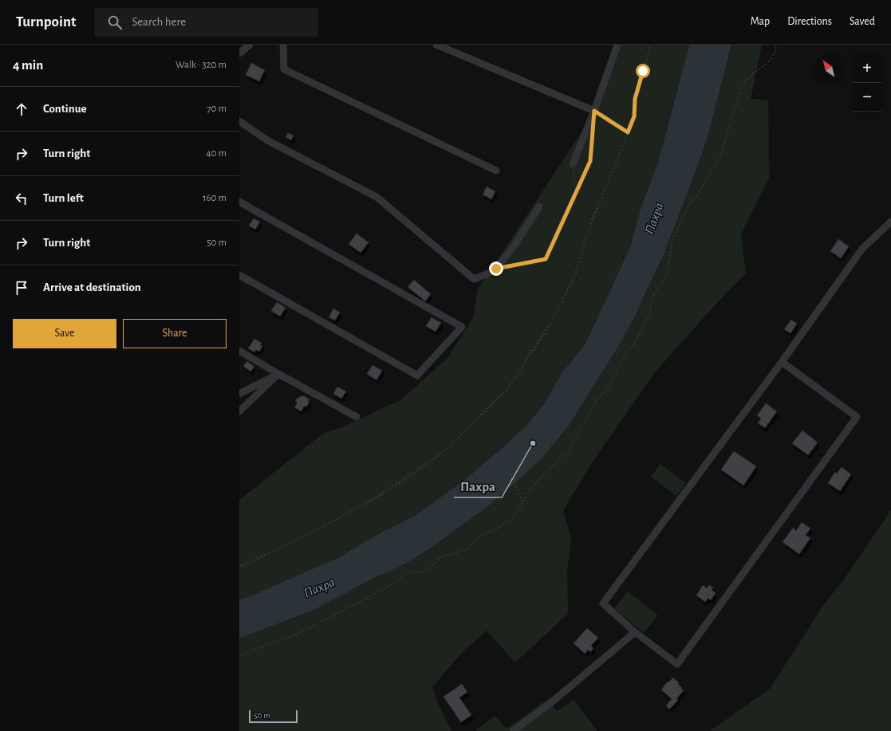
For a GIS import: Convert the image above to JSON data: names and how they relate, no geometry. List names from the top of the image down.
{
  "water": ["Пахра"],
  "places": ["Пахра"],
  "scale_bar": "50 m",
  "north": "top left",
  "page": {
    "header": "Turnpoint",
    "search": "Search here",
    "nav": ["Map", "Directions", "Saved"],
    "heading": ["4 min", "Walk · 320 m"],
    "map_buttons": ["+", "−"],
    "list": [
      ["Continue", "70 m"],
      ["Turn right", "40 m"],
      ["Turn left", "160 m"],
      ["Turn right", "50 m"],
      "Arrive at destination"
    ],
    "buttons": ["Save", "Share"],
    "scale": "50 m"
  }
}
